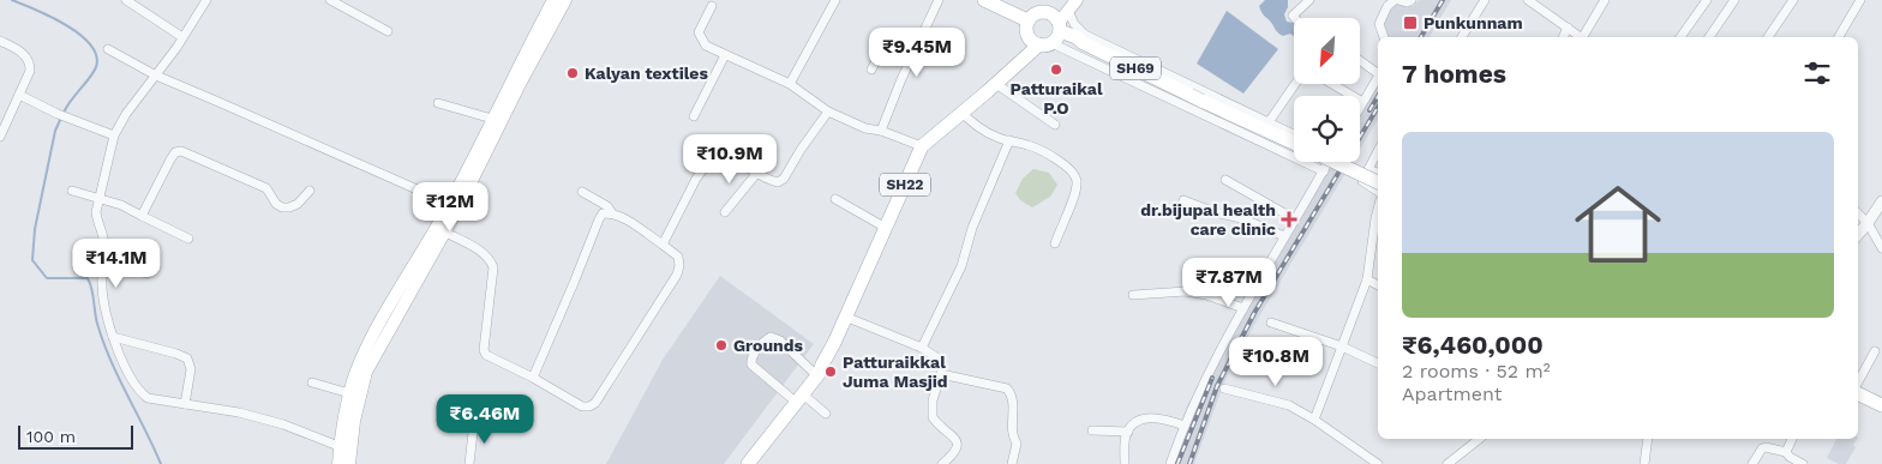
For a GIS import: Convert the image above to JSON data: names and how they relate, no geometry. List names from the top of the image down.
{
  "streets": {
    "main road": ["SH69", "SH22"]
  },
  "crossings": [
    ["SH69", "SH22"]
  ],
  "places": {
    "transit": ["Punkunnam"],
    "other": [
      "Patturaikal P.O",
      "Kalyan textiles",
      "Grounds",
      "Patturaikkal Juma Masjid"
    ],
    "health": ["dr.bijupal health care clinic"]
  },
  "scale_bar": "100 m",
  "north": "bottom left",
  "page": {
    "price": [
      "₹9.45M",
      "₹10.9M",
      "₹12M",
      "₹14.1M",
      "₹7.87M",
      "₹10.8M",
      "₹6.46M"
    ],
    "heading": "7 homes",
    "list": [
      {
        "name": "₹6,460,000",
        "note": "2 rooms · 52 m² · Apartment"
      }
    ],
    "scale": "100 m"
  }
}
